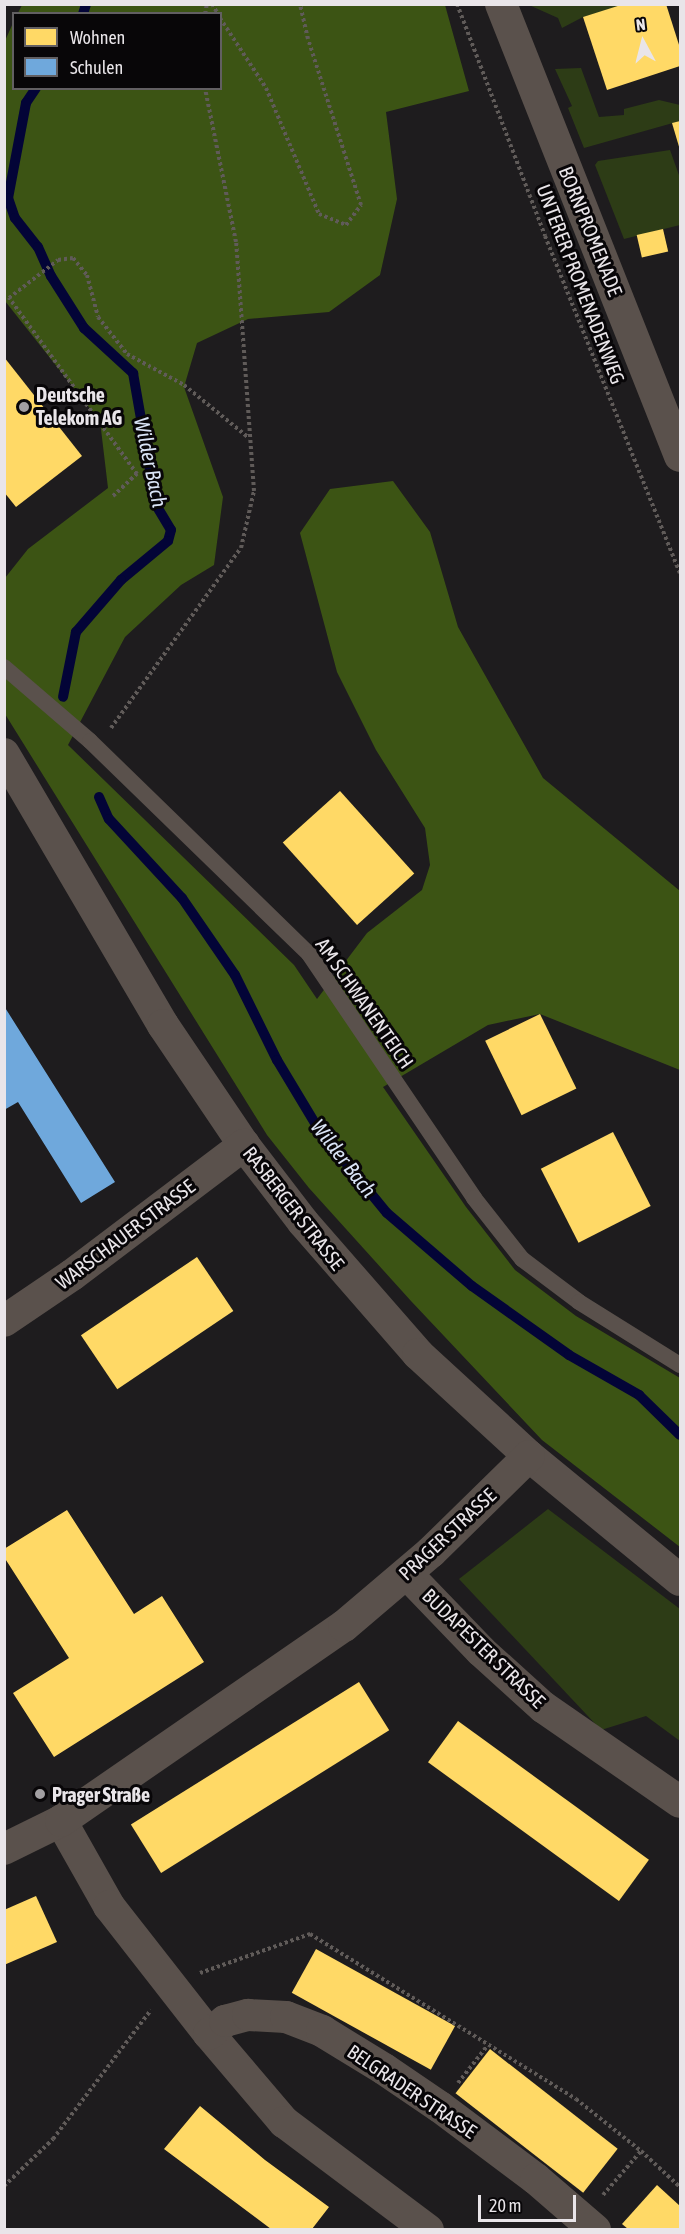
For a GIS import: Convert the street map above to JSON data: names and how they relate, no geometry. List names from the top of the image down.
{
  "streets": {
    "street": [
      "BORNPROMENADE",
      "RASBERGER STRASSE",
      "WARSCHAUER STRASSE",
      "PRAGER STRASSE",
      "BUDAPESTER STRASSE",
      "BELGRADER STRASSE"
    ],
    "lane": ["AM SCHWANENTEICH"],
    "path": ["UNTERER PROMENADENWEG"]
  },
  "crossings": [
    ["RASBERGER STRASSE", "WARSCHAUER STRASSE"],
    ["RASBERGER STRASSE", "PRAGER STRASSE"],
    ["PRAGER STRASSE", "BUDAPESTER STRASSE"]
  ],
  "water": ["Wilder Bach"],
  "places": ["Deutsche Telekom AG", "Prager Straße"],
  "legend": ["Wohnen", "Schulen"],
  "scale_bar": "20 m",
  "north": "top"
}
